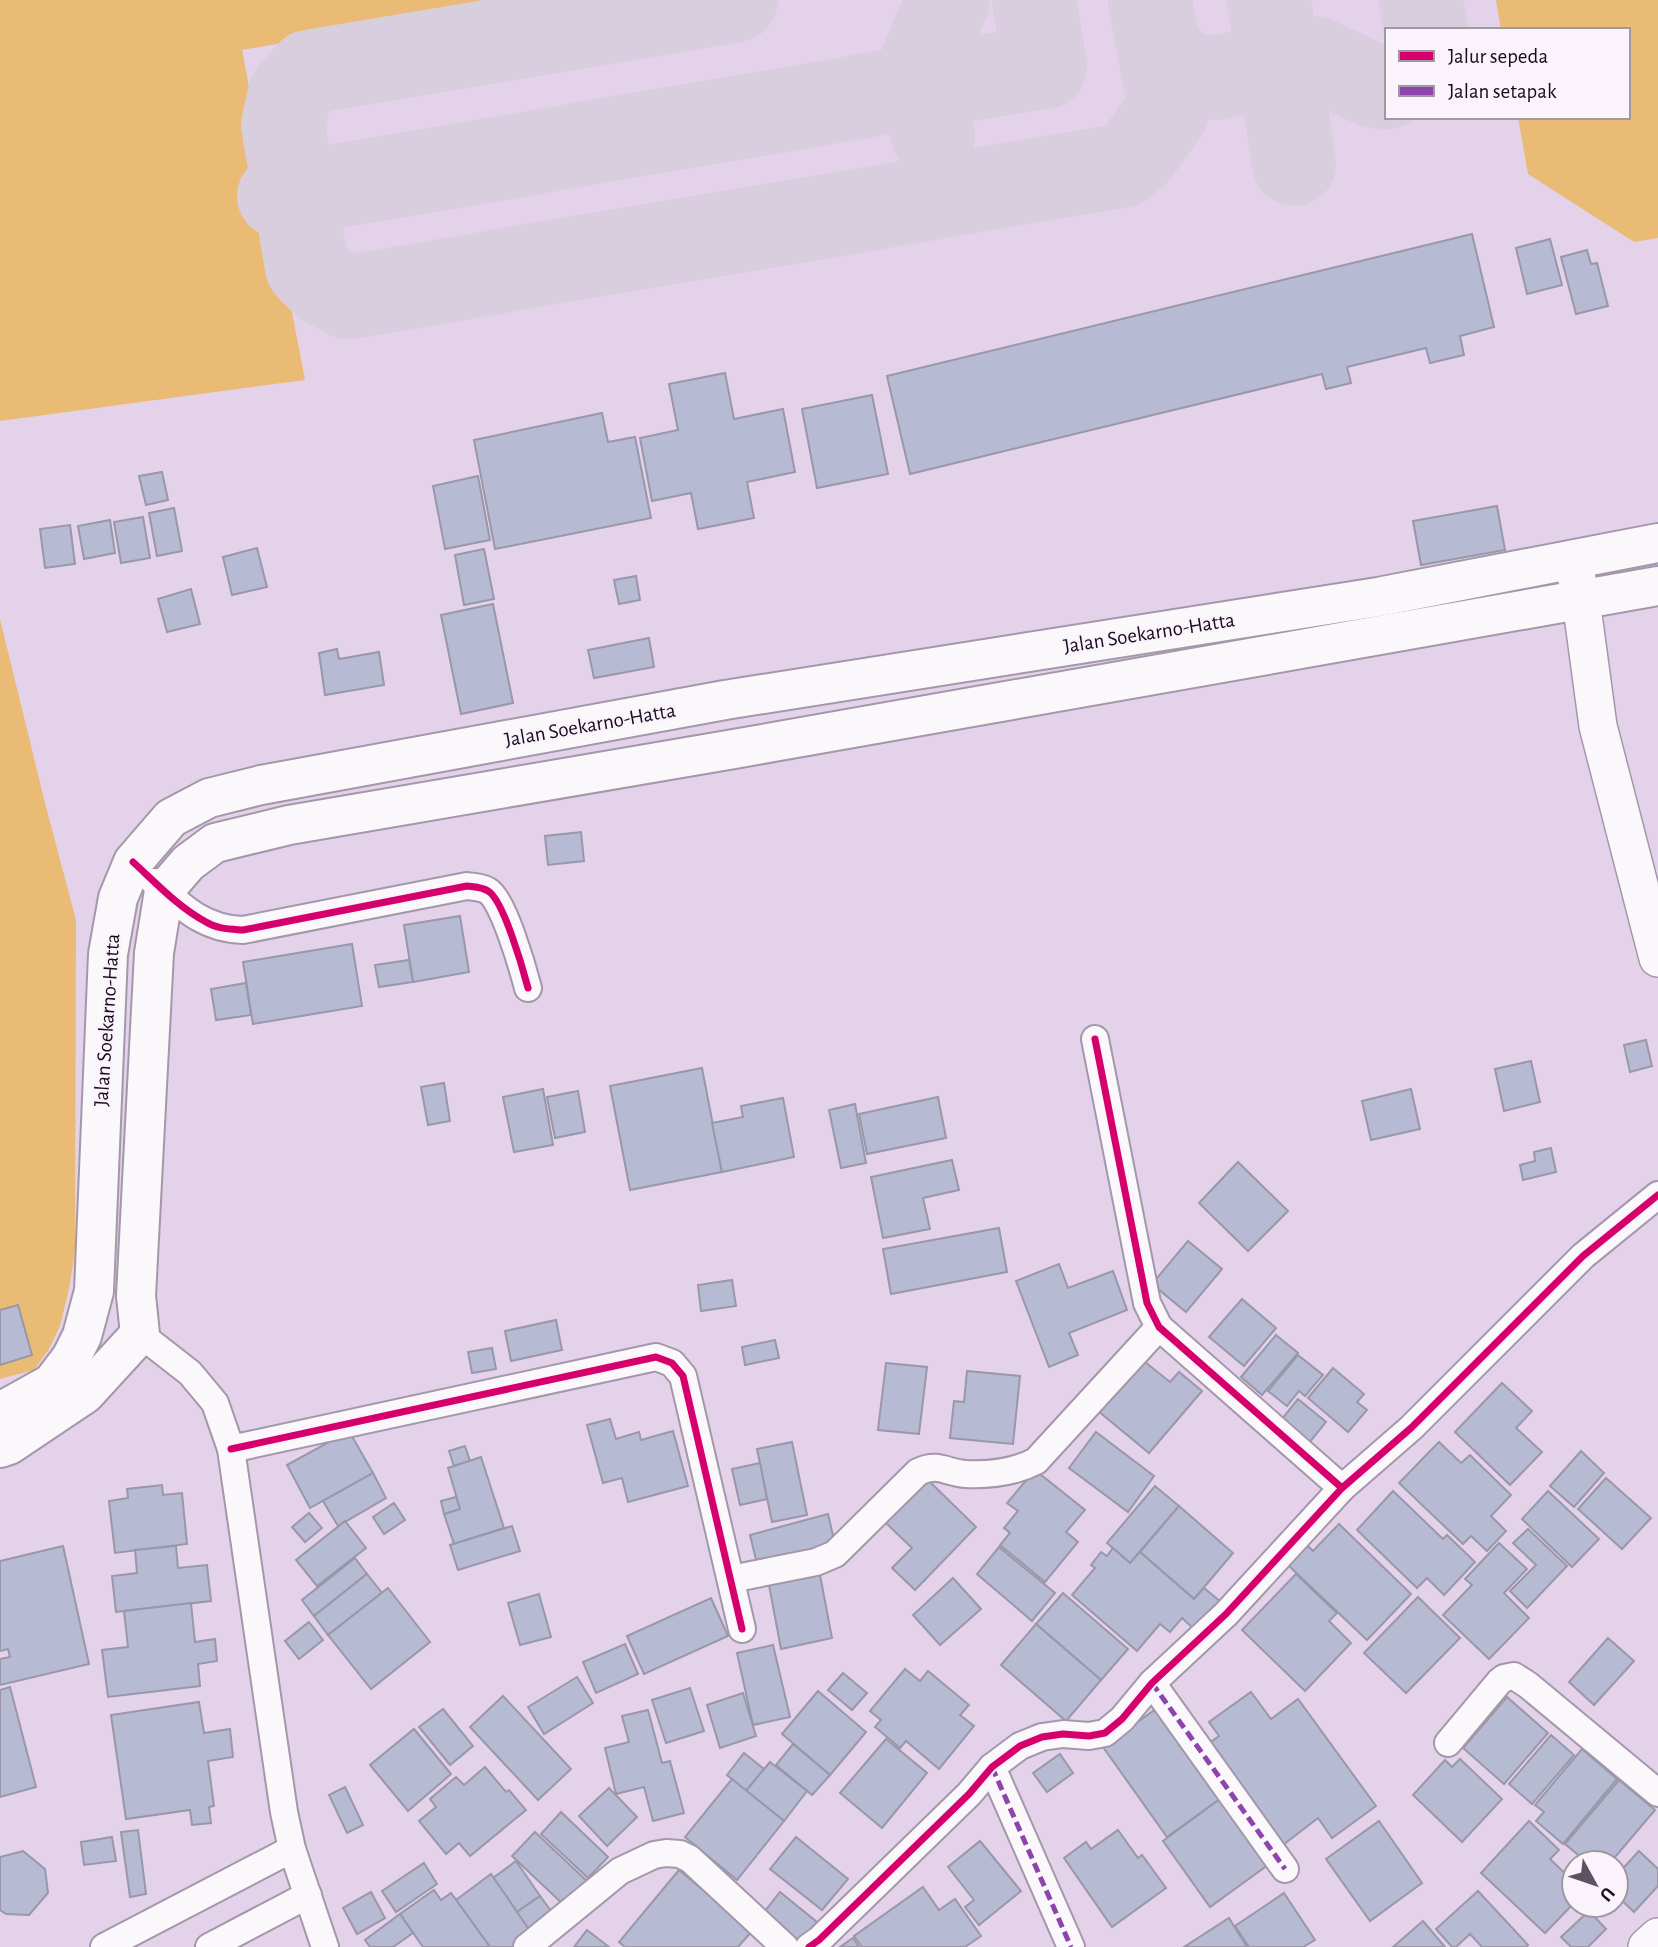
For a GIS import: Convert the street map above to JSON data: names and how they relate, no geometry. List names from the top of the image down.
{
  "streets": {
    "highway": ["Jalan Soekarno-Hatta"]
  },
  "legend": ["Jalur sepeda", "Jalan setapak"],
  "north": "bottom right"
}
